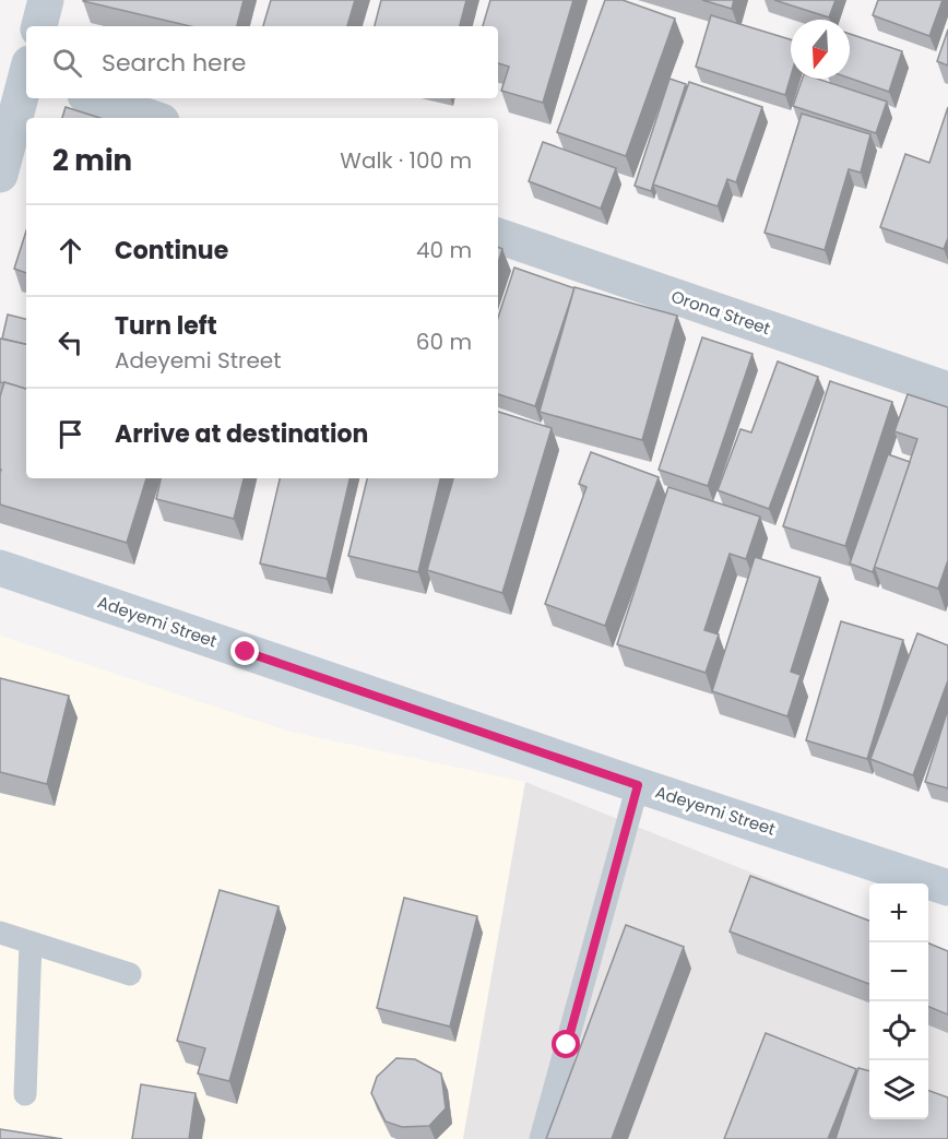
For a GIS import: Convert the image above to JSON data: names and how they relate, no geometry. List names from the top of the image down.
{
  "streets": {
    "street": ["Orona Street", "Adeyemi Street"]
  },
  "north": "bottom",
  "page": {
    "search": "Search here",
    "heading": ["2 min", "Walk · 100 m"],
    "list": [
      ["Continue", "40 m"],
      ["Turn left", "Adeyemi Street", "60 m"],
      "Arrive at destination"
    ],
    "map_buttons": ["+", "−"]
  }
}
